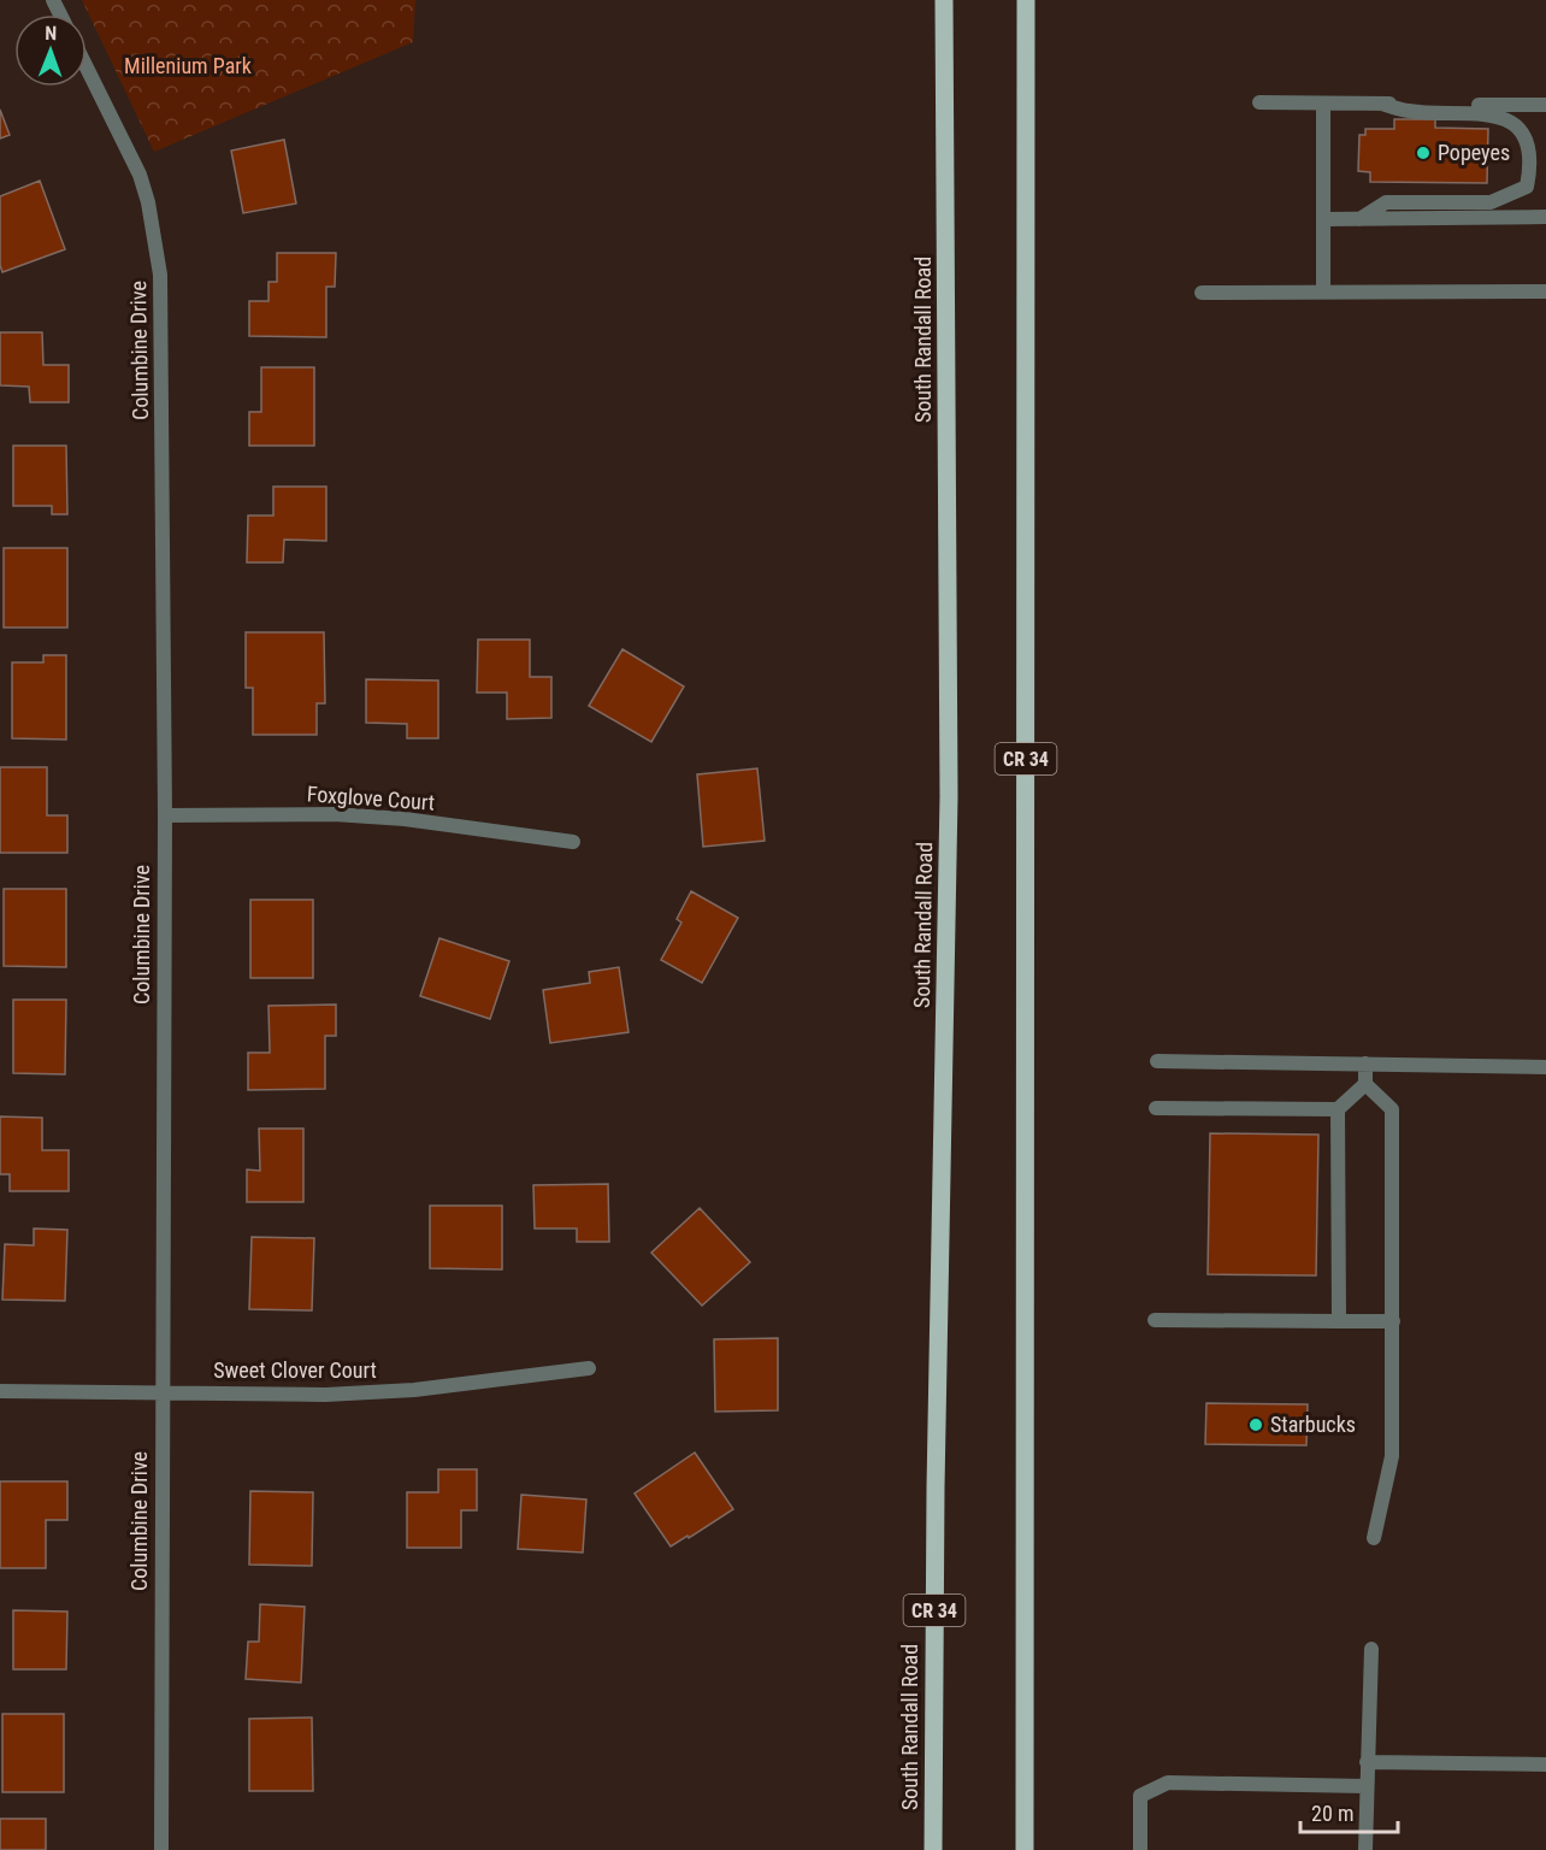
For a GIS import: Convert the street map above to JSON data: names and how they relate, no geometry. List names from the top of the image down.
{
  "streets": {
    "main road": ["South Randall Road", "CR 34"],
    "street": ["Columbine Drive", "Foxglove Court", "Sweet Clover Court"]
  },
  "crossings": [
    ["Columbine Drive", "Foxglove Court"],
    ["Columbine Drive", "Sweet Clover Court"]
  ],
  "parks": ["Millenium Park"],
  "places": ["Popeyes", "Starbucks"],
  "scale_bar": "20 m",
  "north": "top"
}
